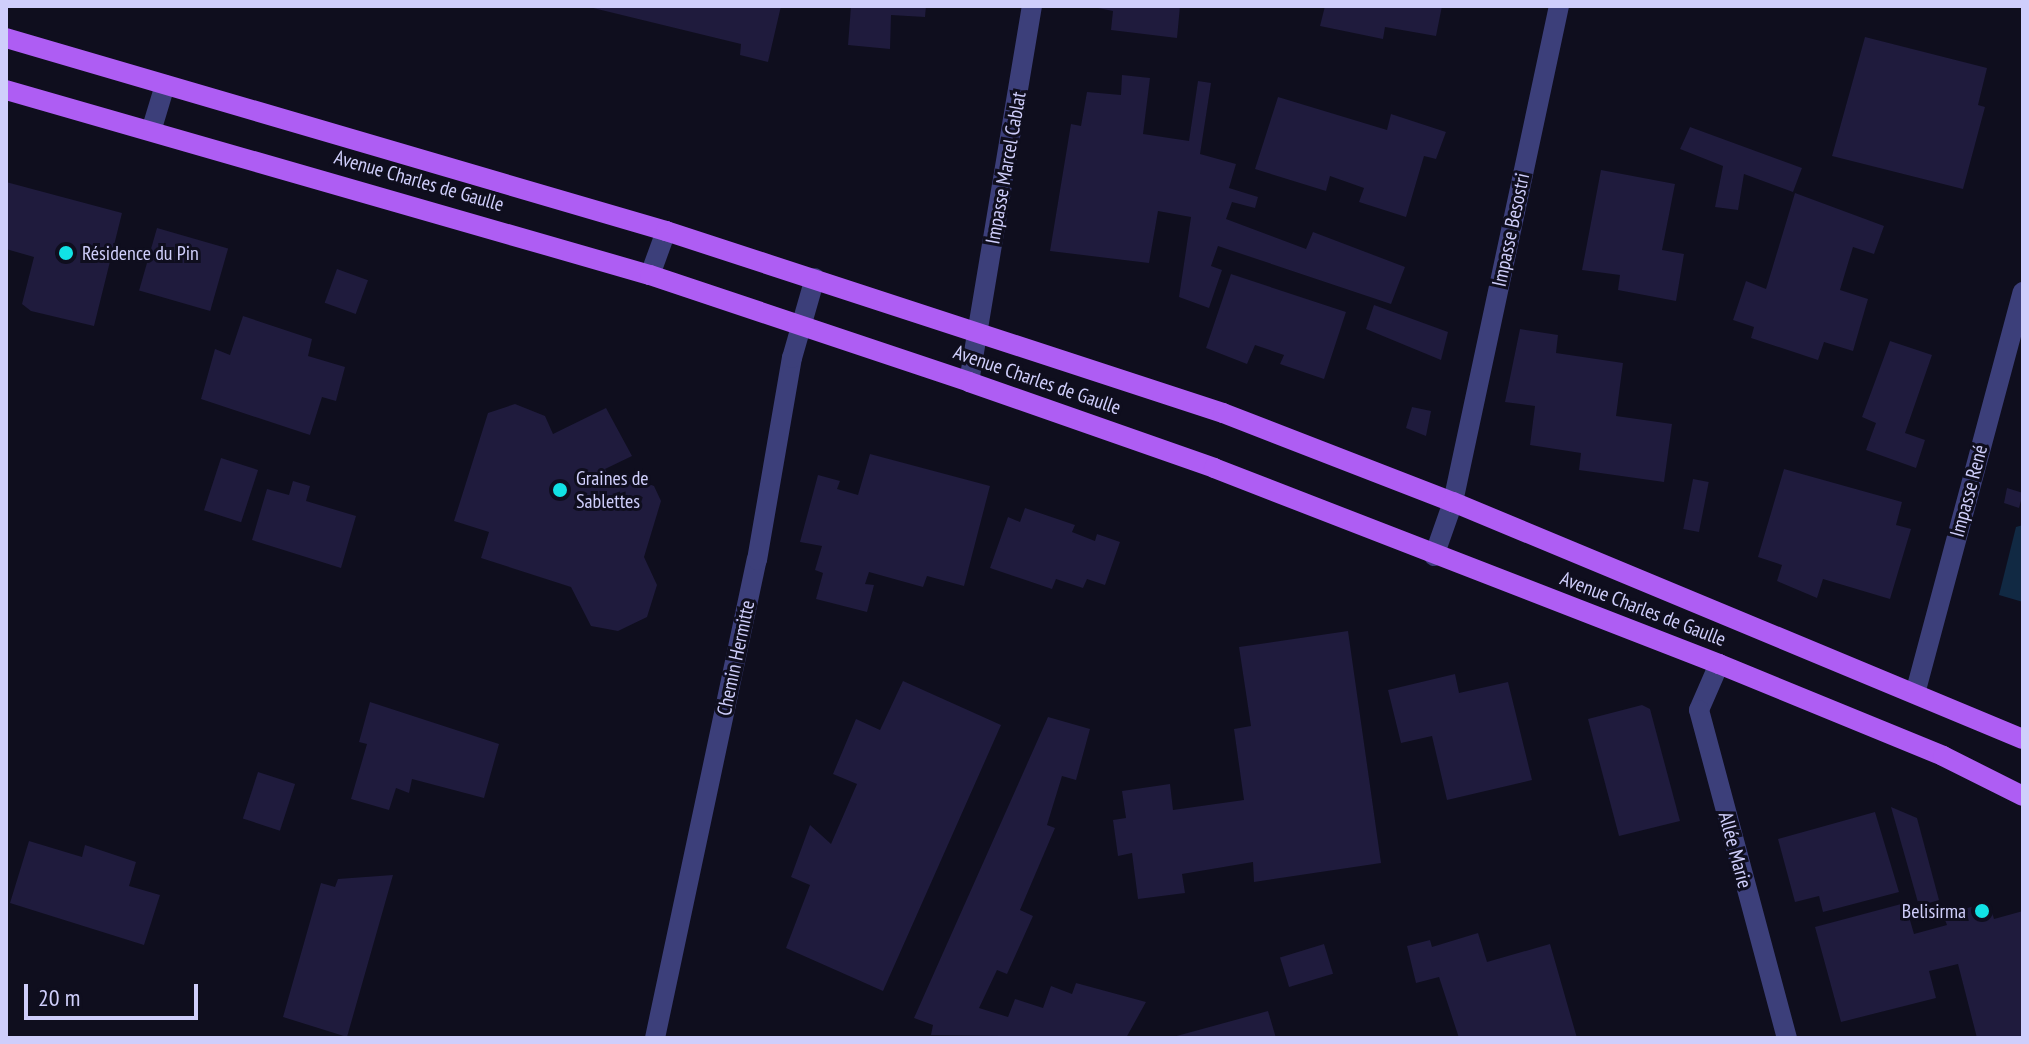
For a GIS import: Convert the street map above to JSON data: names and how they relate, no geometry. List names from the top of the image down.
{
  "streets": {
    "main road": ["Avenue Charles de Gaulle"],
    "street": [
      "Impasse Marcel Cablat",
      "Impasse Besostri",
      "Impasse René",
      "Chemin Hermitte",
      "Allée Marie"
    ]
  },
  "crossings": [
    ["Impasse Marcel Cablat", "Avenue Charles de Gaulle"],
    ["Avenue Charles de Gaulle", "Impasse Besostri"],
    ["Avenue Charles de Gaulle", "Impasse René"],
    ["Avenue Charles de Gaulle", "Chemin Hermitte"],
    ["Avenue Charles de Gaulle", "Allée Marie"]
  ],
  "places": ["Résidence du Pin", "Graines de Sablettes", "Belisirma"],
  "scale_bar": "20 m"
}
